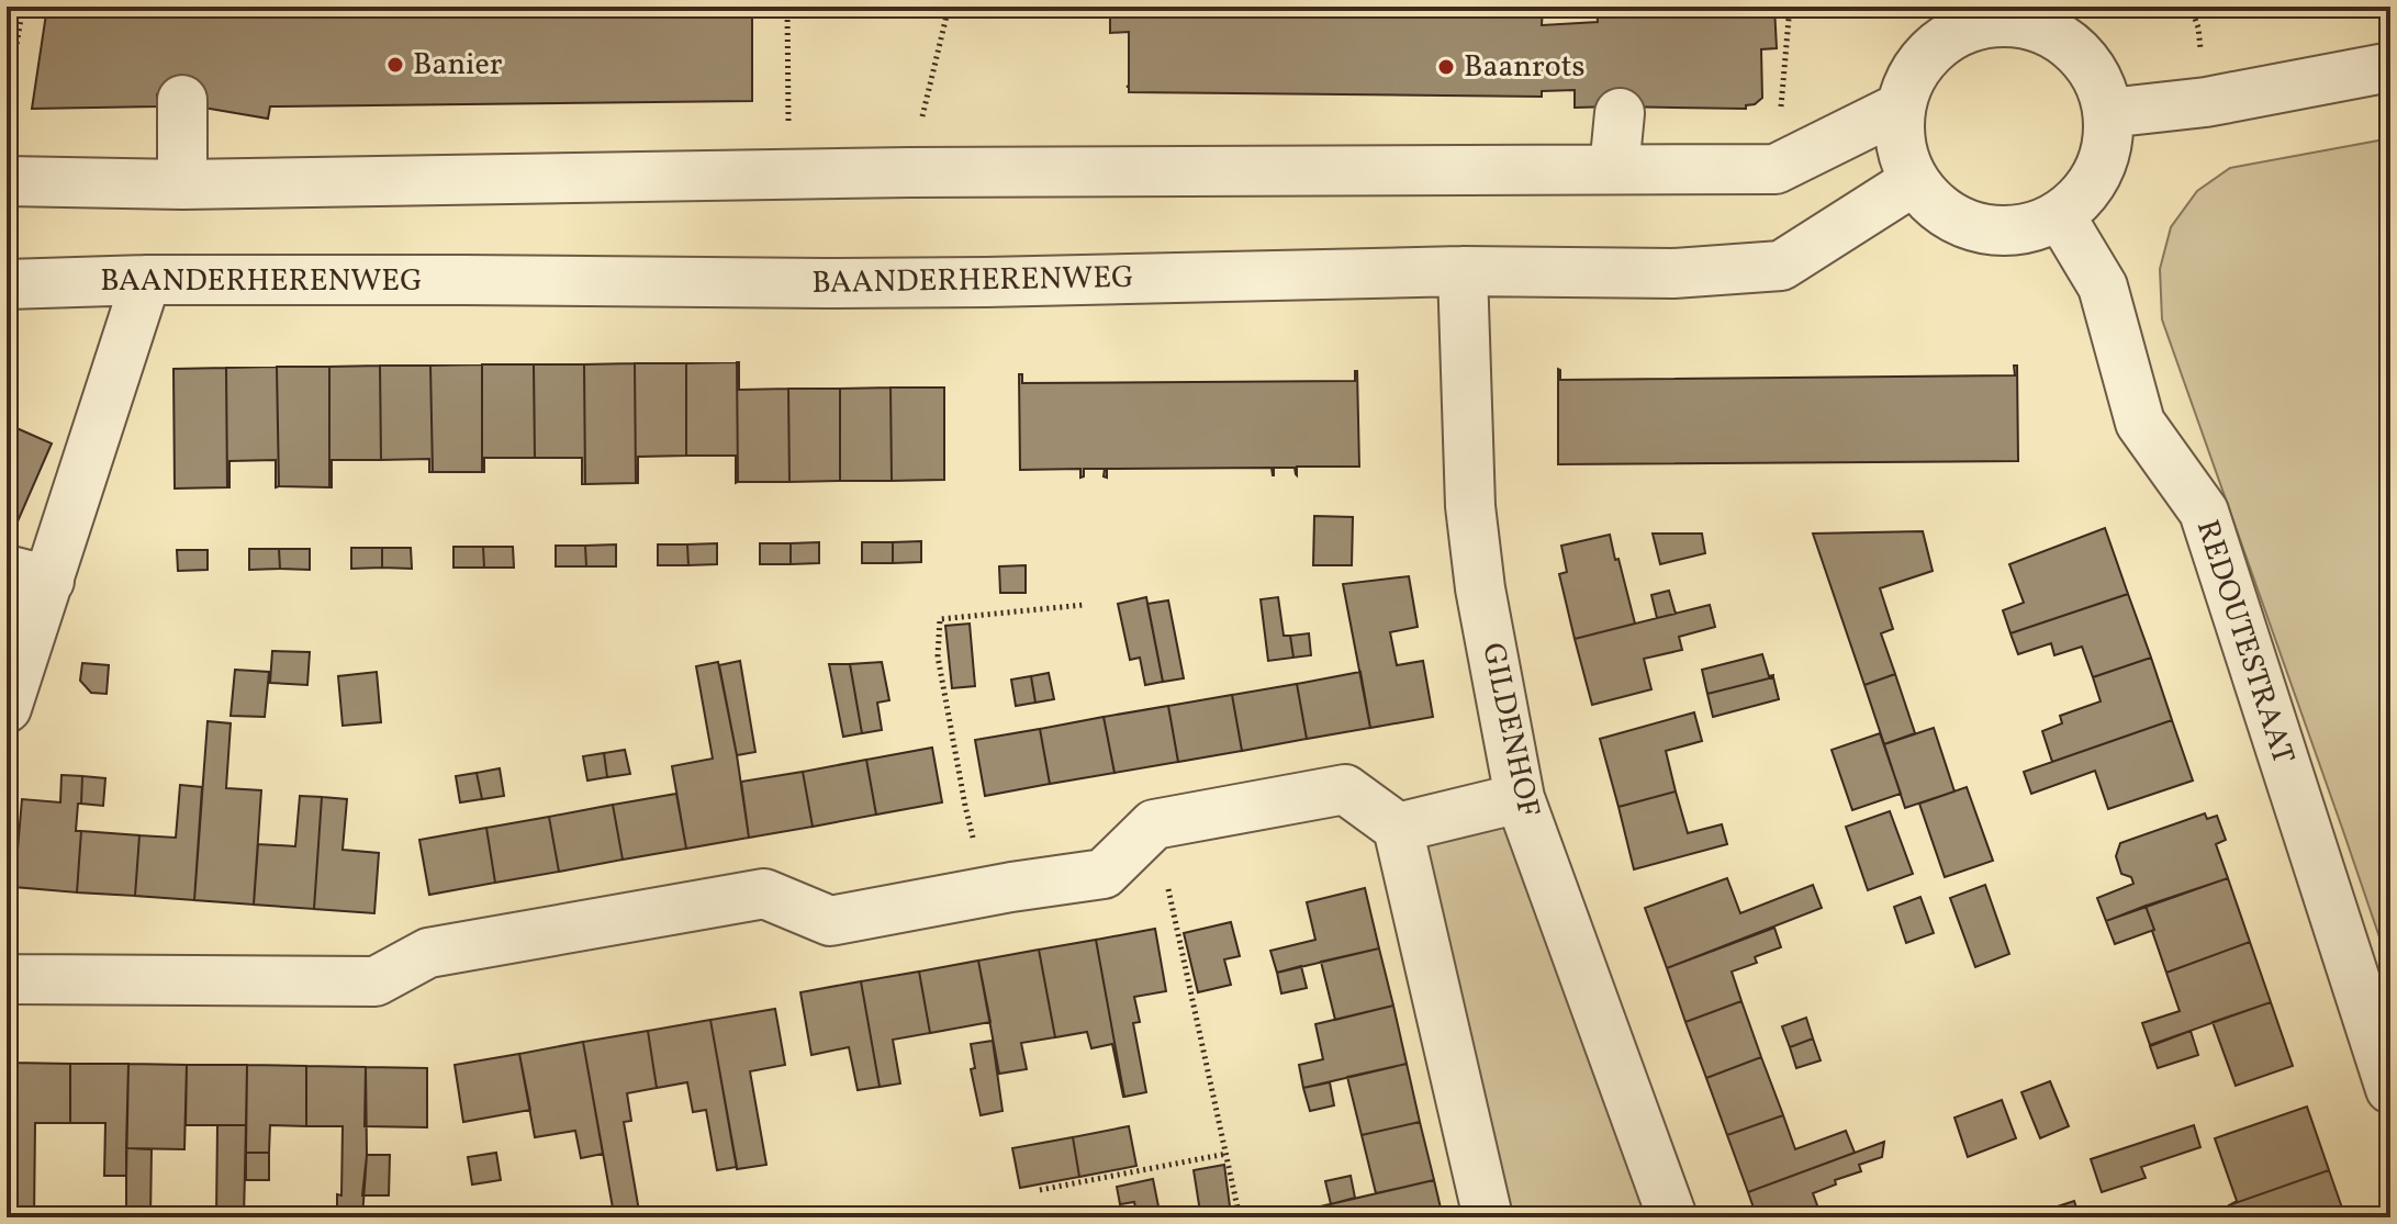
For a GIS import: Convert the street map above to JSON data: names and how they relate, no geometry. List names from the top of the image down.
{
  "streets": {
    "street": ["BAANDERHERENWEG", "REDOUTESTRAAT", "GILDENHOF"]
  },
  "crossings": [
    ["BAANDERHERENWEG", "REDOUTESTRAAT"],
    ["BAANDERHERENWEG", "GILDENHOF"]
  ],
  "places": ["Banier", "Baanrots"]
}
